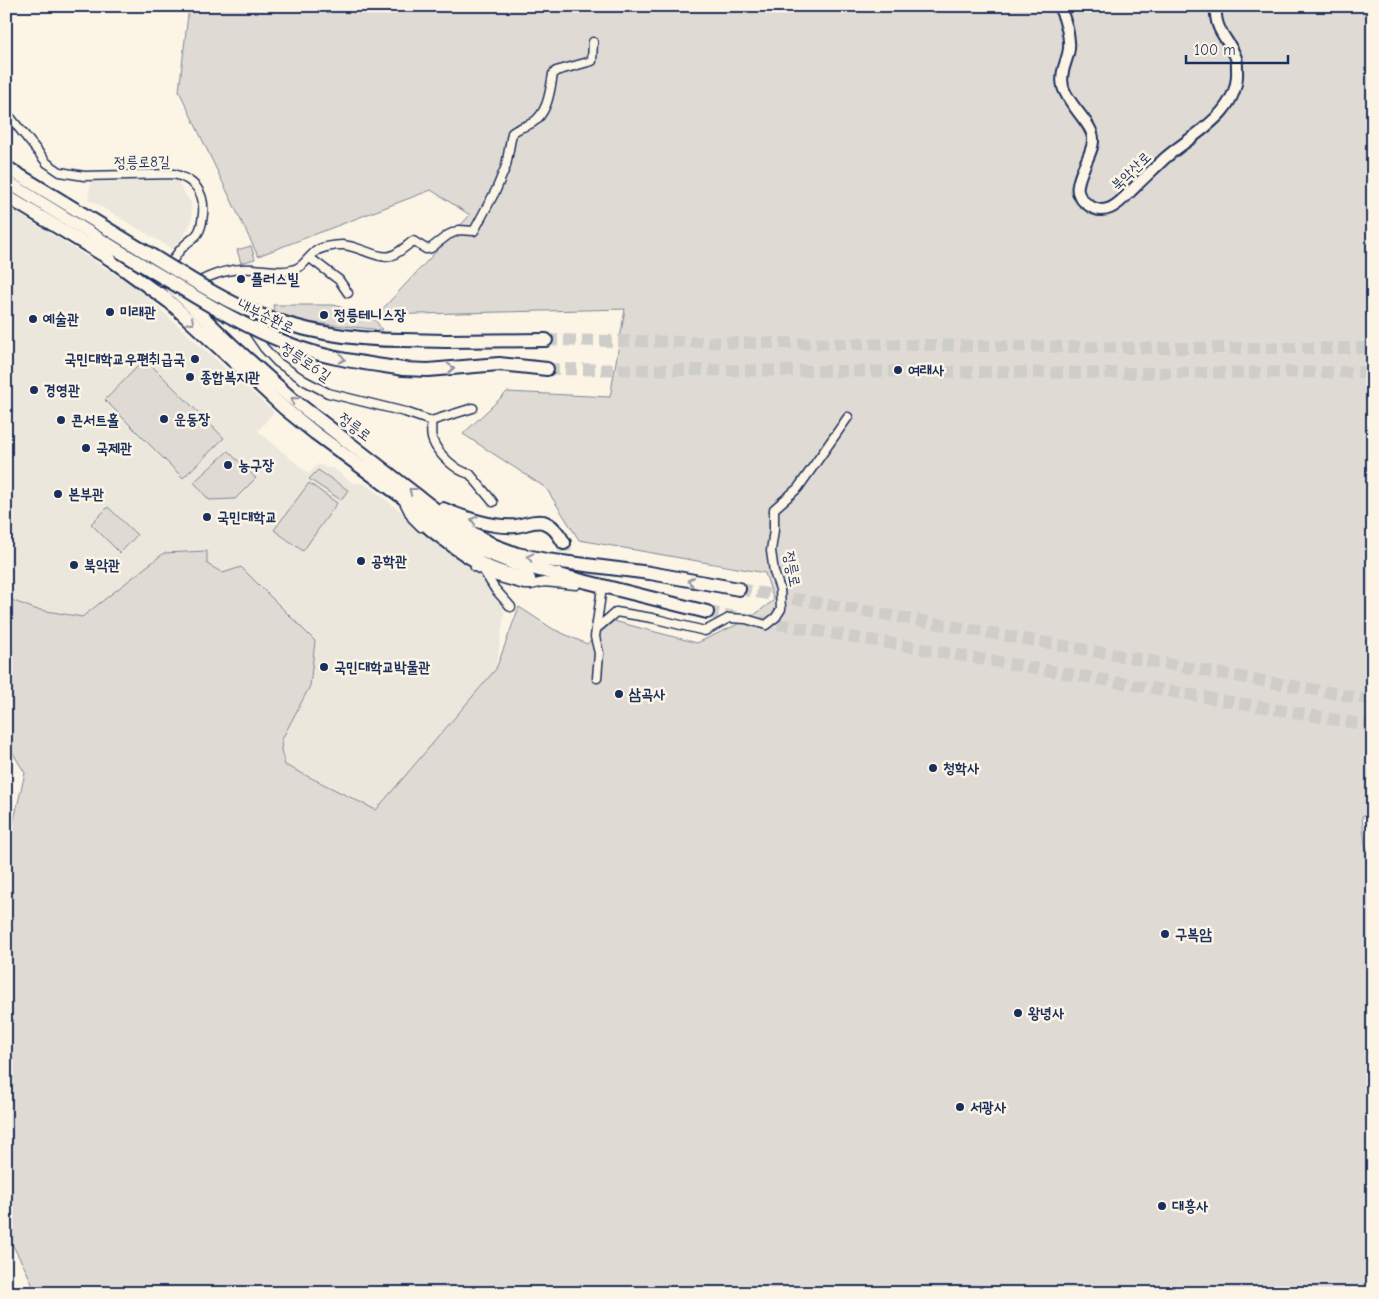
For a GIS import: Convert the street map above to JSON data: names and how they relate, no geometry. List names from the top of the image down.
{
  "streets": {
    "main road": ["내부순환로", "정릉로"],
    "street": ["정릉로8길", "북악산로", "정릉로6길"]
  },
  "crossings": [
    ["정릉로8길", "정릉로6길"],
    ["정릉로8길", "정릉로"],
    ["정릉로6길", "정릉로"]
  ],
  "places": [
    "플러스빌",
    "미래관",
    "정릉테니스장",
    "예술관",
    "국민대학교우편취급국",
    "여래사",
    "종합복지관",
    "경영관",
    "운동장",
    "콘서트홀",
    "국제관",
    "농구장",
    "본부관",
    "국민대학교",
    "공학관",
    "북악관",
    "국민대학교박물관",
    "삼곡사",
    "청학사",
    "구복암",
    "왕녕사",
    "서광사",
    "대흥사"
  ],
  "scale_bar": "100 m"
}
